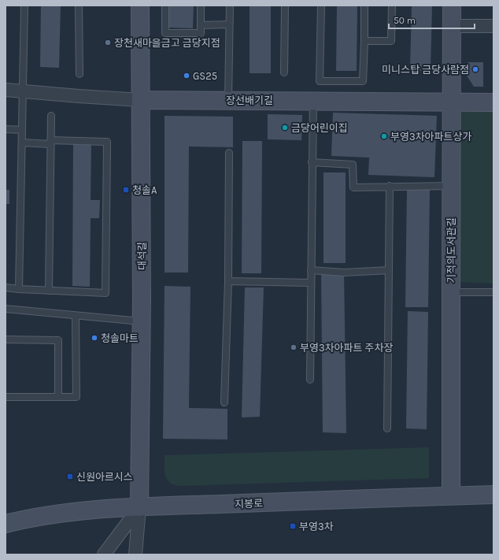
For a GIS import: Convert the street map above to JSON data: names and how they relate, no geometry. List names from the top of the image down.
{
  "streets": {
    "main road": [
      "장선배기길",
      "기적의도서관길",
      "대석길",
      "지봉로"
    ]
  },
  "crossings": [
    ["장선배기길", "기적의도서관길"],
    ["장선배기길", "대석길"],
    ["기적의도서관길", "지봉로"],
    ["대석길", "지봉로"]
  ],
  "places": {
    "other": [
      "장천새마을금고 금당지점",
      "미니스탑 금당사람점",
      "GS25",
      "금당어린이집",
      "부영3차아파트상가",
      "청솔마트",
      "부영3차아파트 주차장"
    ],
    "transit": ["청솔A", "신원아르시스", "부영3차"]
  },
  "scale_bar": "50 m"
}
